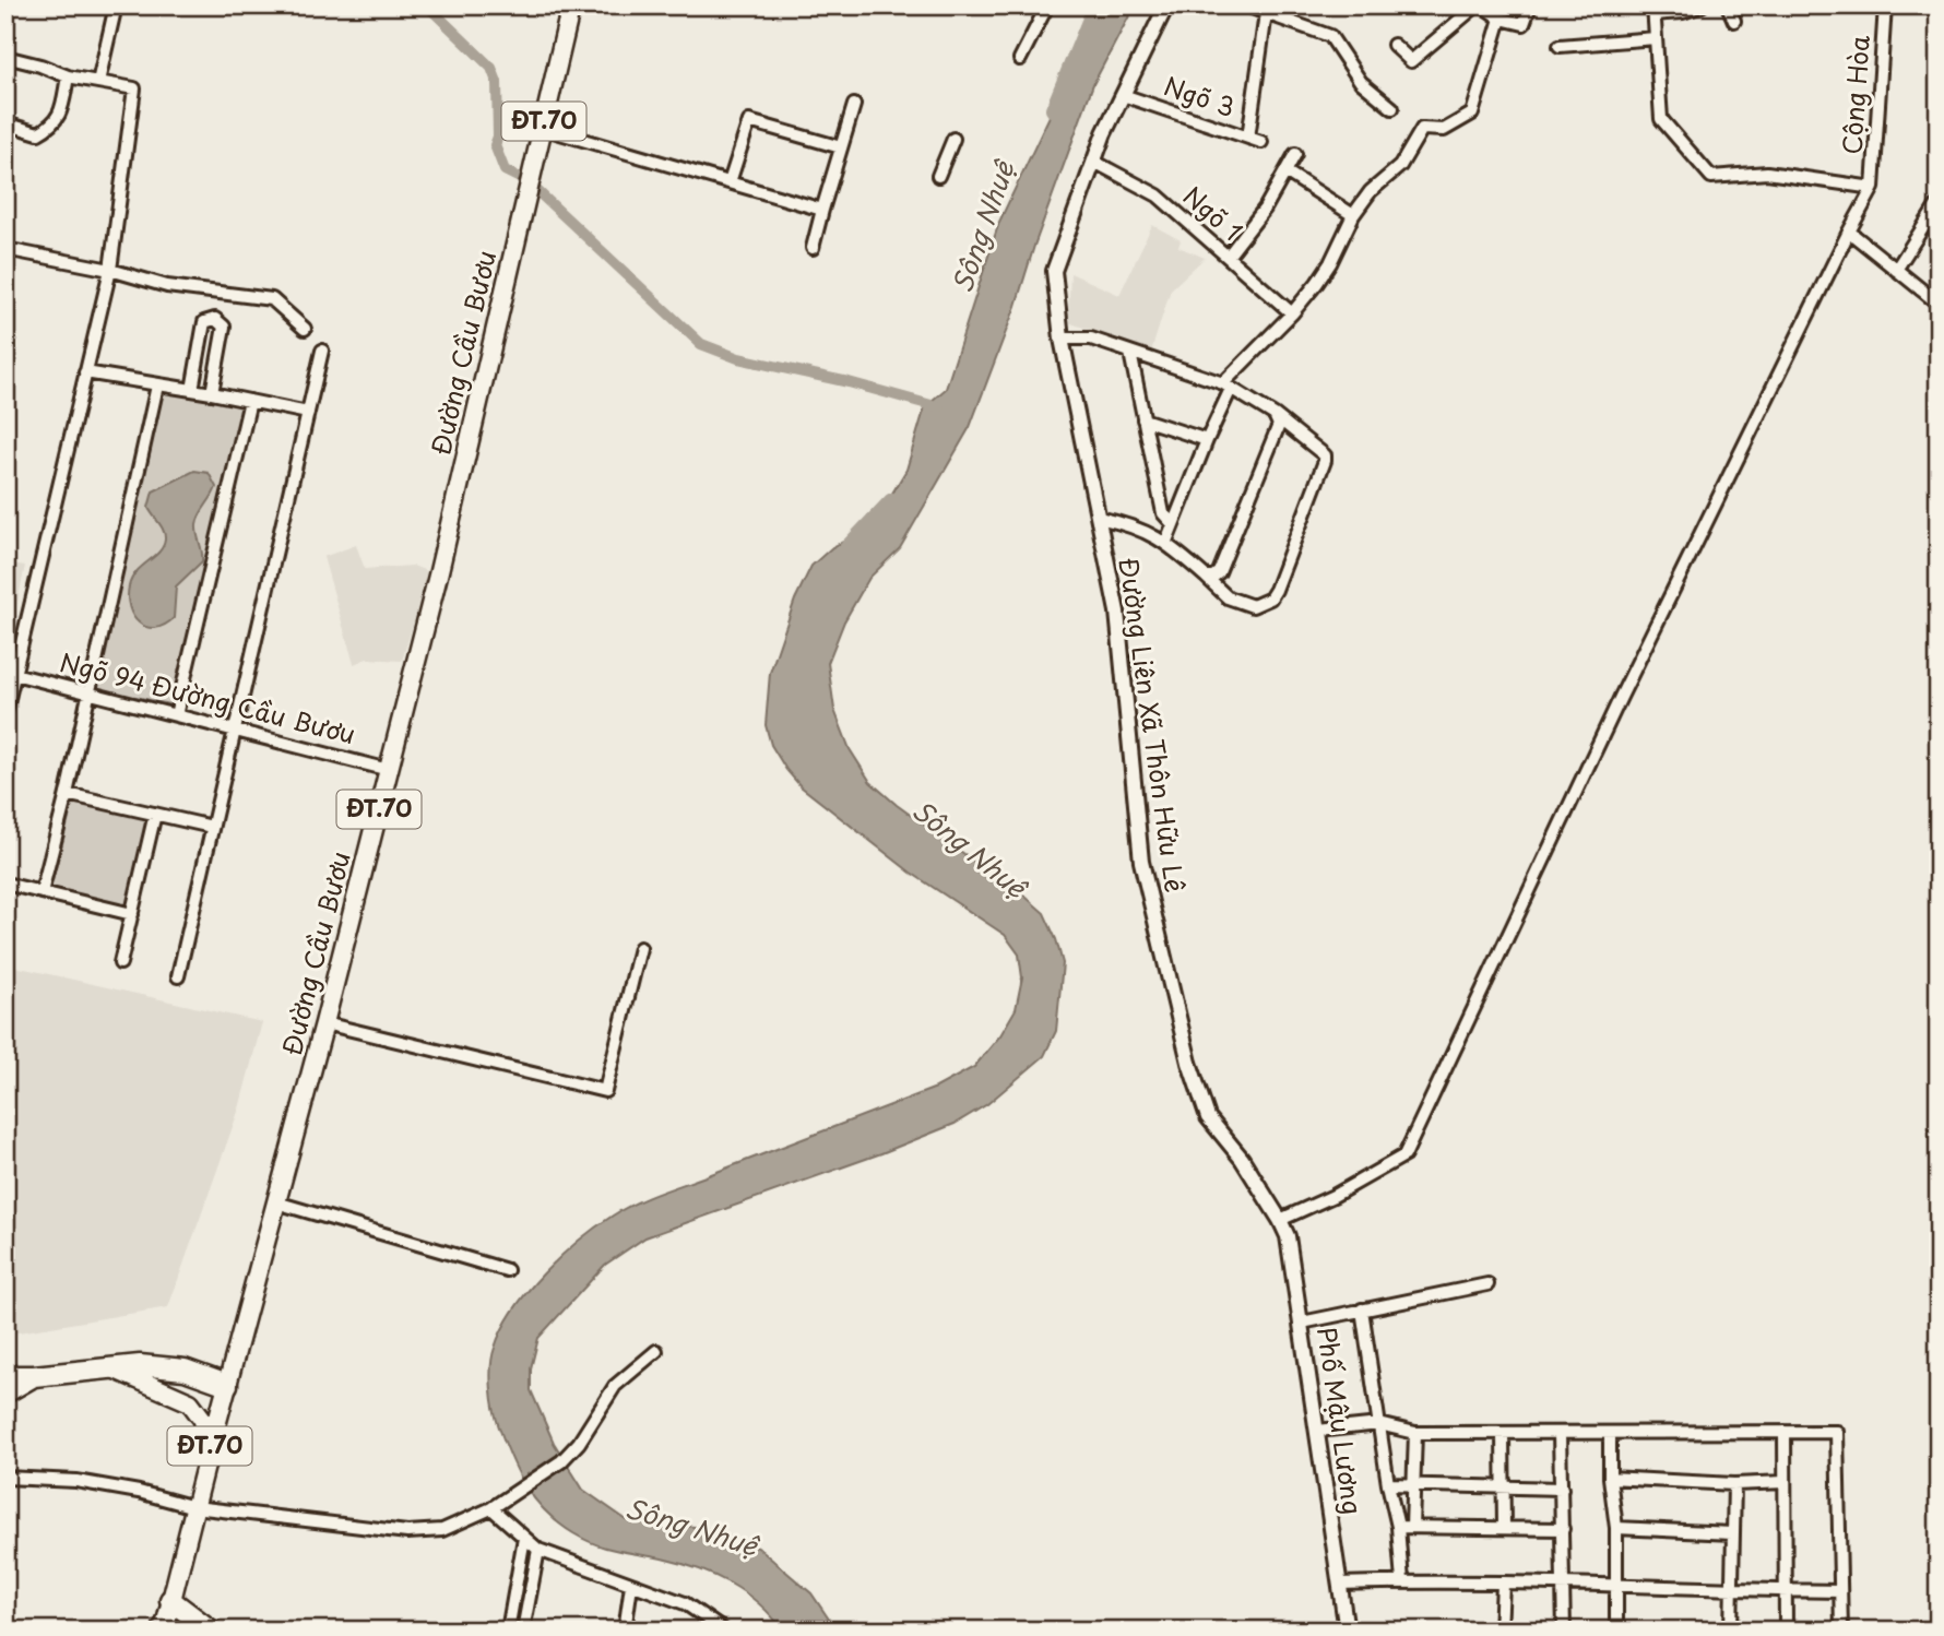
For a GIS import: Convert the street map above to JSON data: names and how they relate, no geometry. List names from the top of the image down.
{
  "streets": {
    "main road": ["ĐT.70", "Đường Cầu Bươu"],
    "street": [
      "Cộng Hòa",
      "Ngõ 3",
      "Ngõ 1",
      "Ngõ 94 Đường Cầu Bươu",
      "Đường Liên Xã Thôn Hữu Lê",
      "Phố Mậu Lương"
    ]
  },
  "crossings": [
    ["Ngõ 3", "Đường Liên Xã Thôn Hữu Lê"],
    ["ĐT.70", "Đường Cầu Bươu"],
    ["Ngõ 1", "Đường Liên Xã Thôn Hữu Lê"],
    ["Đường Cầu Bươu", "Ngõ 94 Đường Cầu Bươu"],
    ["Đường Liên Xã Thôn Hữu Lê", "Phố Mậu Lương"]
  ],
  "water": ["Sông Nhuệ"]
}
